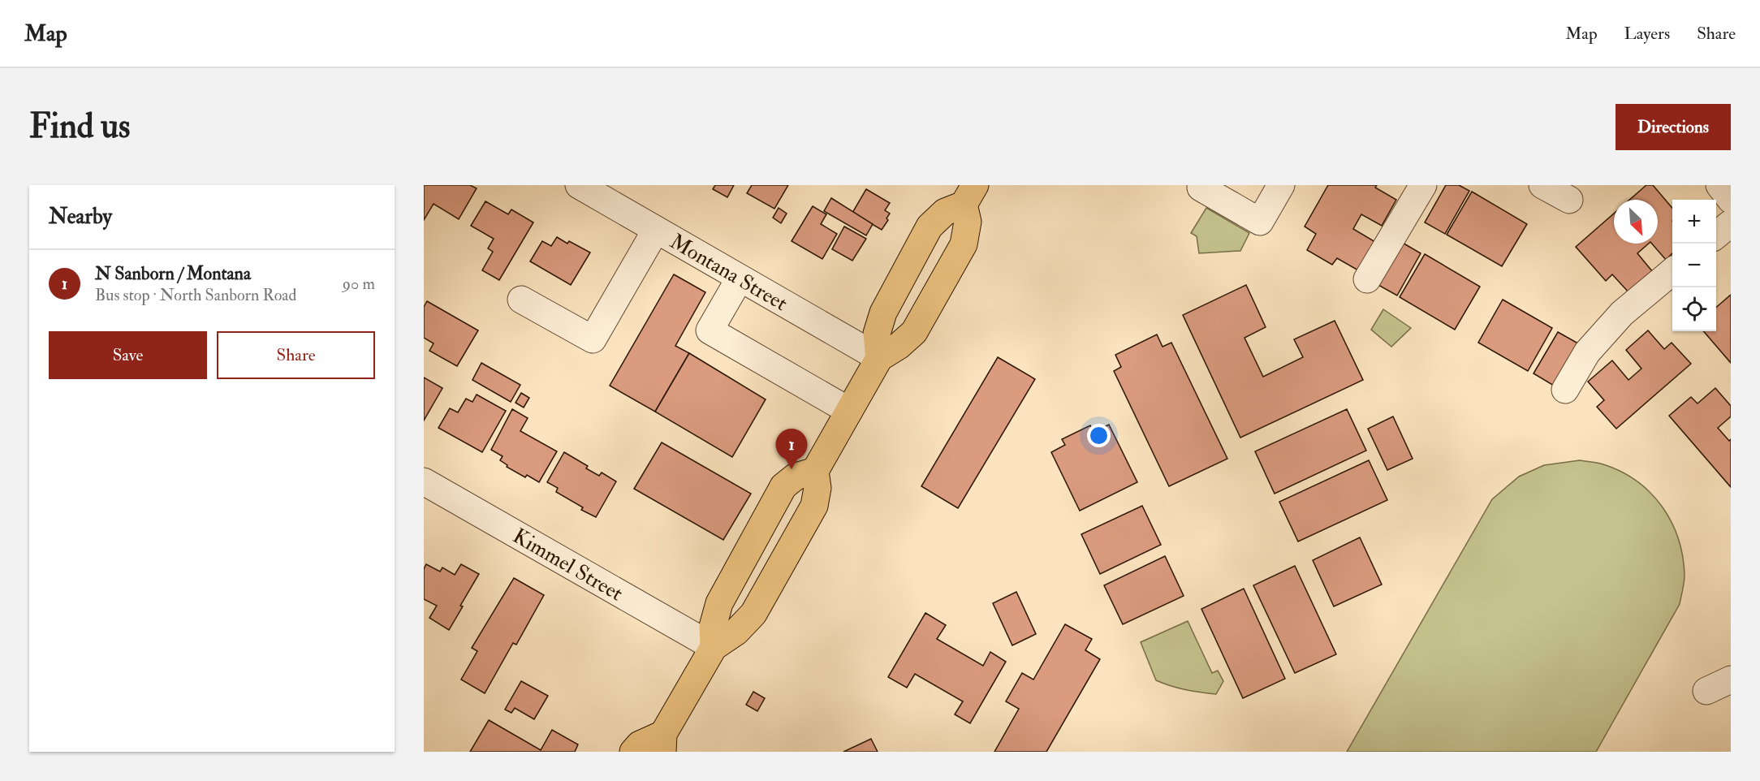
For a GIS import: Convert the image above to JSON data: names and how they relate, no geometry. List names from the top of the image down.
{
  "streets": {
    "street": ["Montana Street", "Kimmel Street"]
  },
  "north": "bottom right",
  "page": {
    "header": "Map",
    "nav": ["Map", "Layers", "Share"],
    "buttons": [
      "Directions",
      ["Save", "Share"]
    ],
    "title": "Find us",
    "heading": "Nearby",
    "map_buttons": ["+", "−"],
    "list": [
      {
        "mark": "1",
        "name": "N Sanborn / Montana",
        "note": "Bus stop · North Sanborn Road",
        "value": "90 m"
      }
    ],
    "pins": "1"
  }
}
